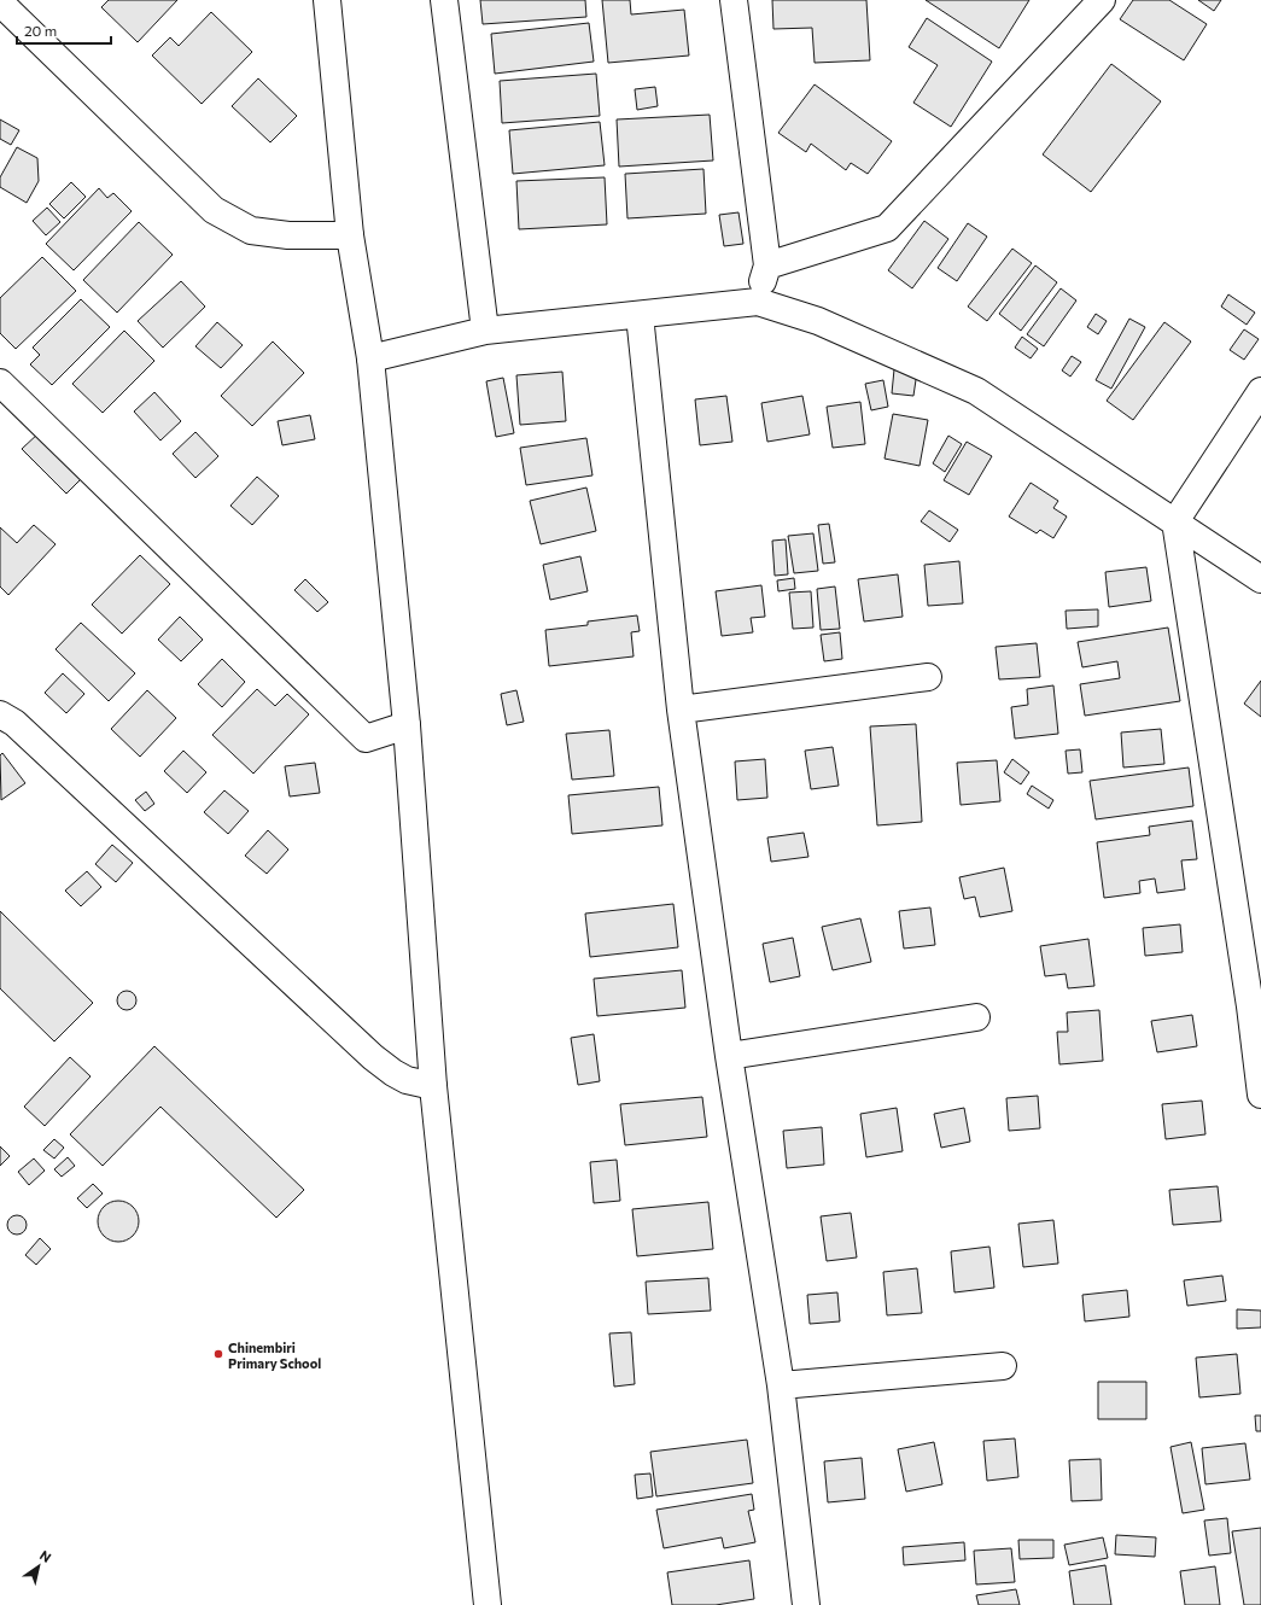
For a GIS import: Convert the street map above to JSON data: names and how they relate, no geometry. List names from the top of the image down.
{
  "places": ["Chinembiri Primary School"],
  "scale_bar": "20 m",
  "north": "top right"
}
